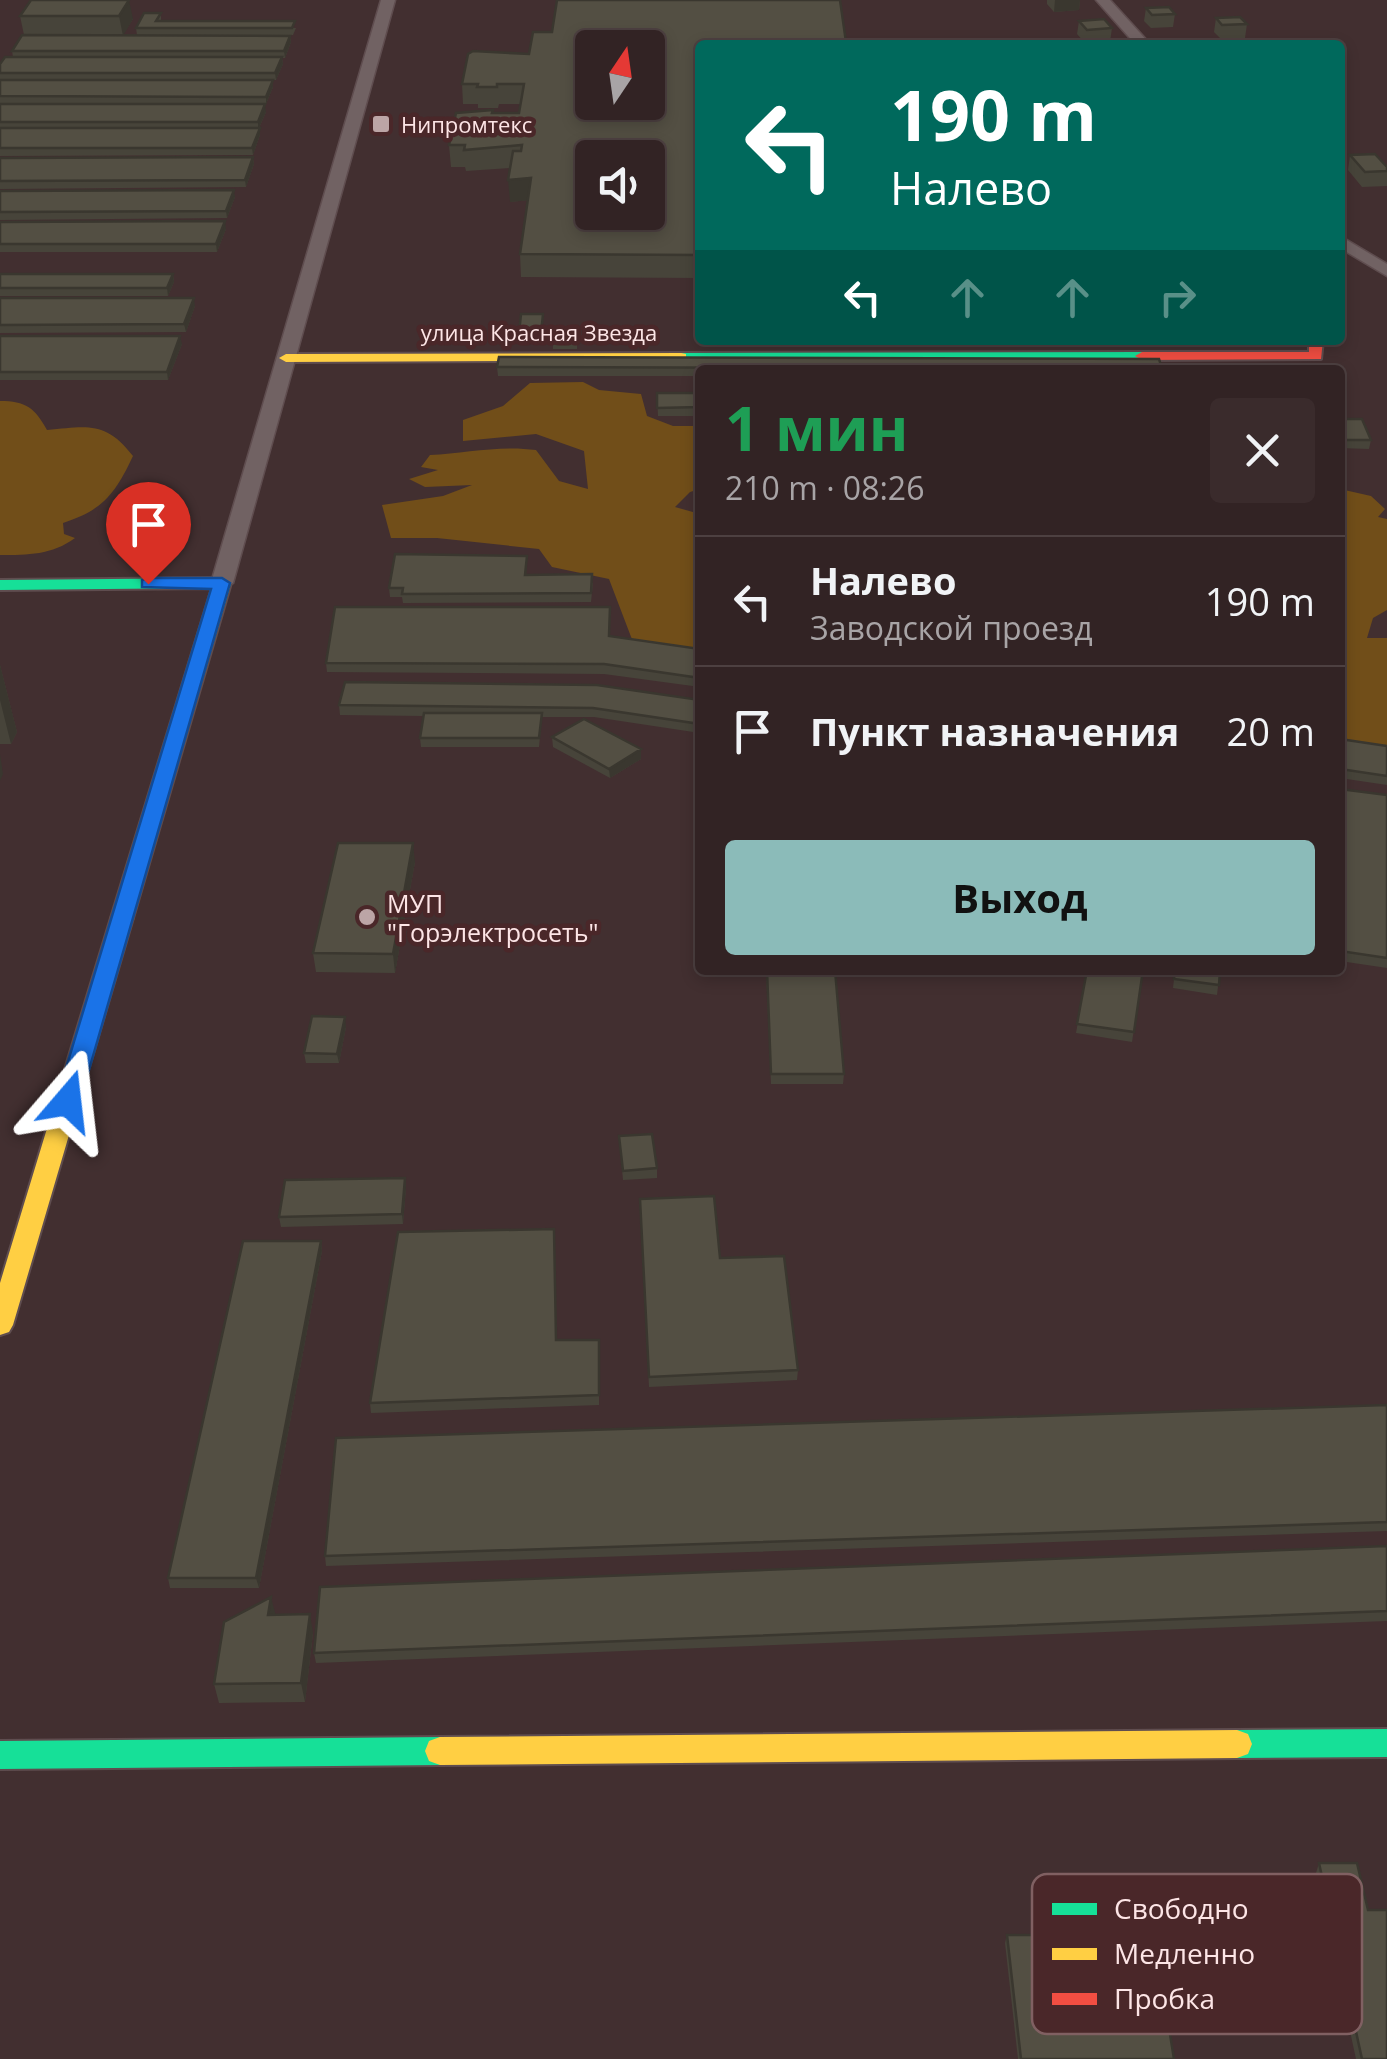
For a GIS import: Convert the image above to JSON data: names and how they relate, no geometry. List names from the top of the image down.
{
  "streets": {
    "street": ["улица Красная Звезда"]
  },
  "places": {
    "transit": ["Нипромтекс"],
    "other": ["МУП \"Горэлектросеть\""]
  },
  "legend": ["Свободно", "Медленно", "Пробка"],
  "north": "top",
  "page": {
    "turn": ["190 m", "Налево"],
    "heading": ["1 мин", "210 m · 08:26"],
    "list": [
      {
        "name": "Налево",
        "note": "Заводской проезд",
        "value": "190 m"
      },
      {
        "name": "Пункт назначения",
        "value": "20 m"
      }
    ],
    "buttons": "Выход"
  }
}
